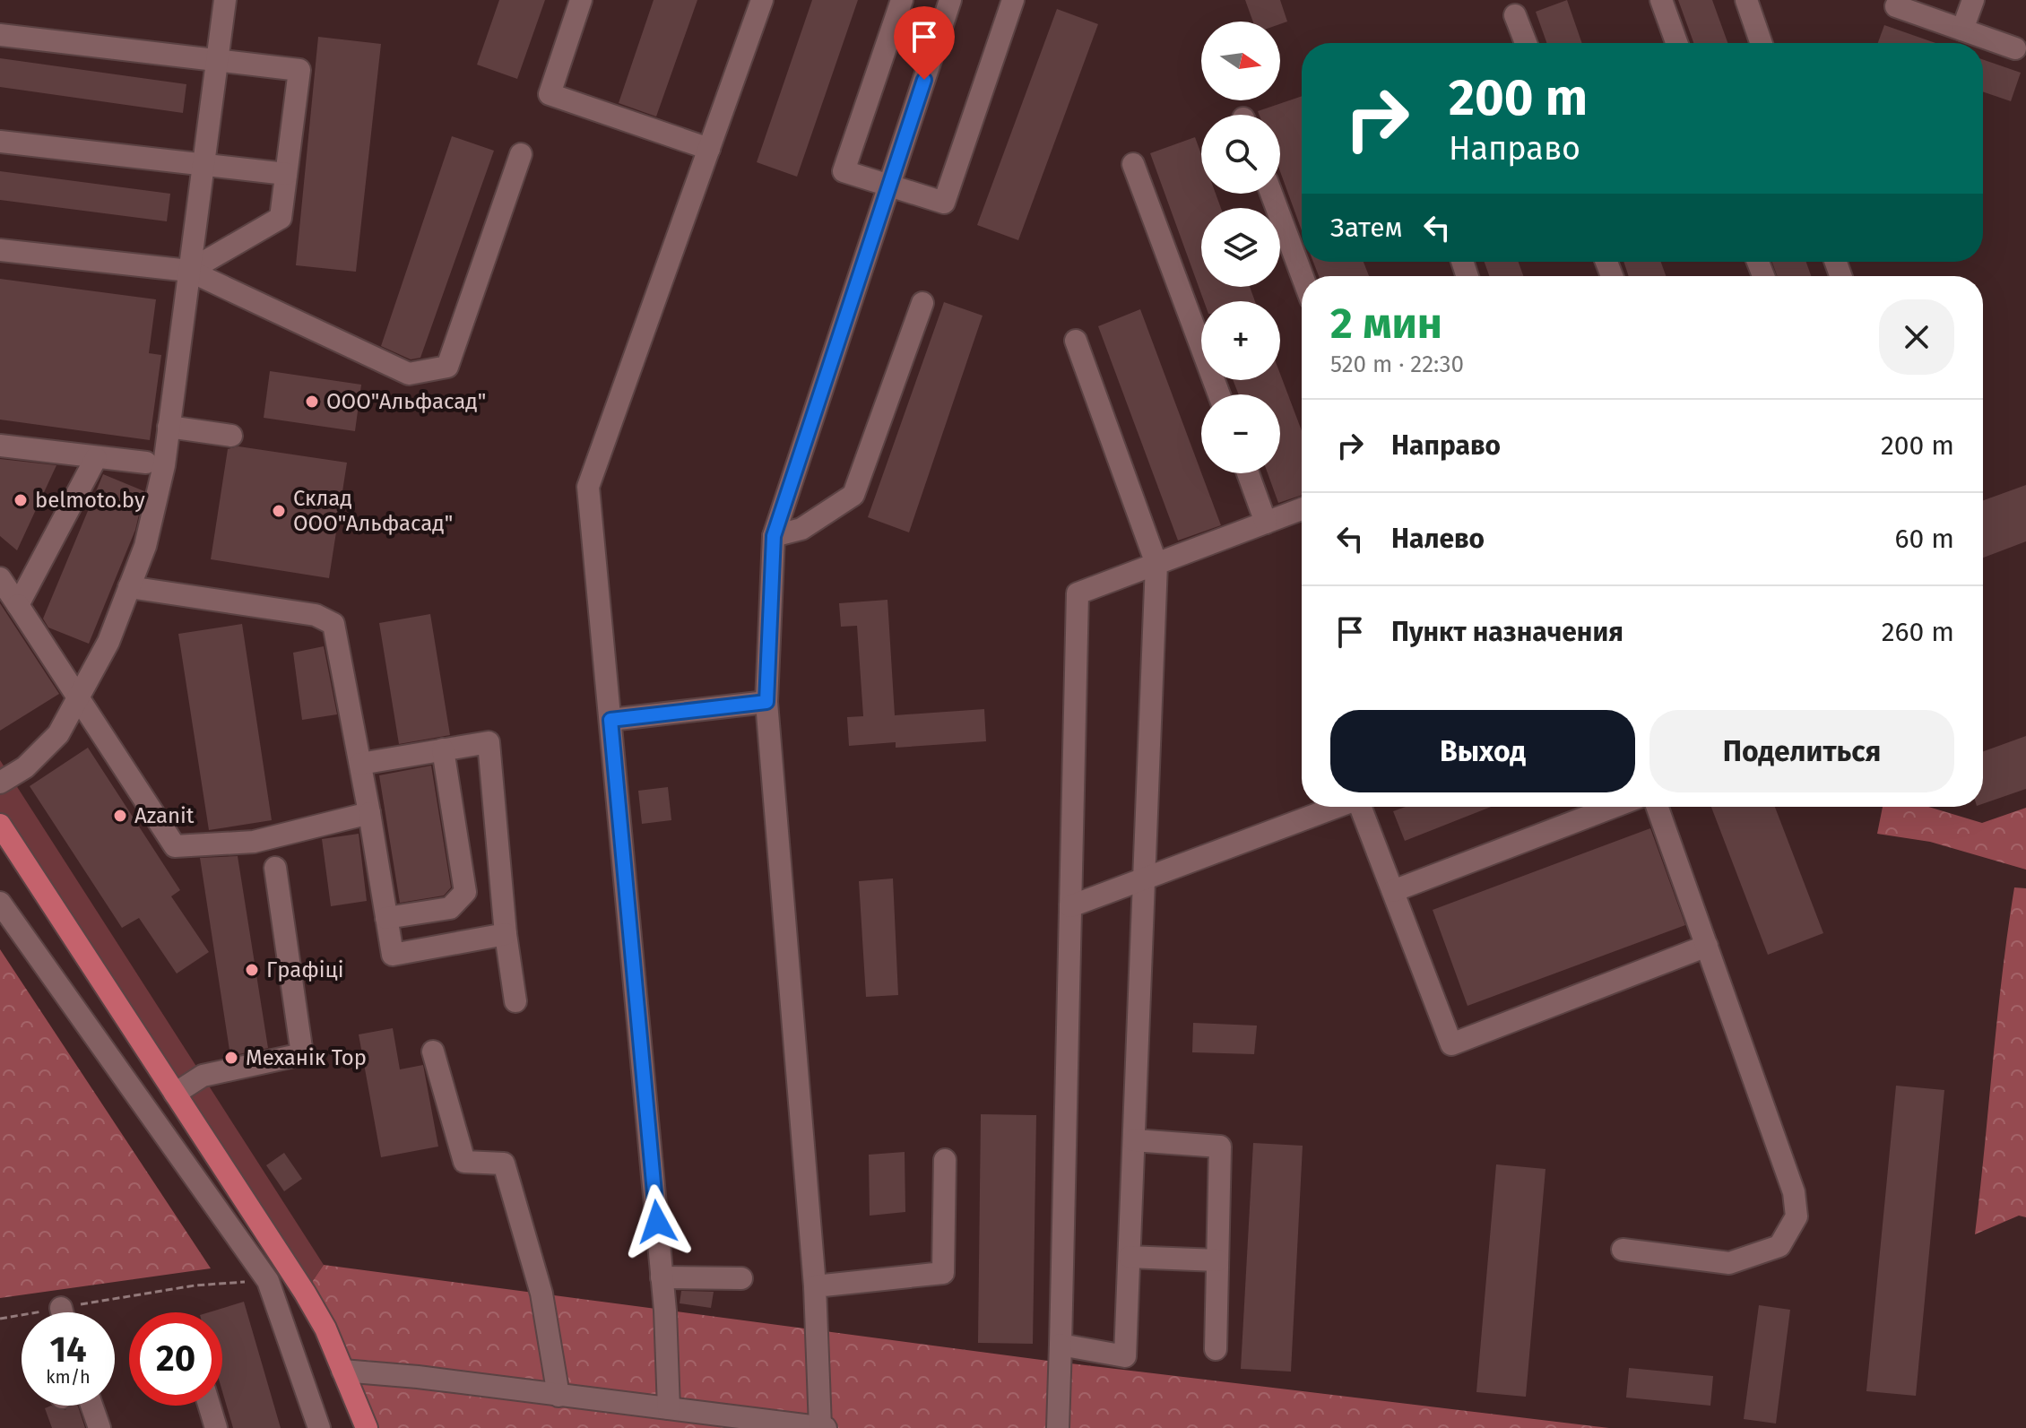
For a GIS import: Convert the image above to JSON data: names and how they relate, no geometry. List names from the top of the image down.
{
  "places": [
    "ООО\"Альфасад\"",
    "belmoto.by",
    "Склад ООО\"Альфасад\"",
    "Azanit",
    "Графіці",
    "Механік Тор"
  ],
  "north": "right",
  "page": {
    "map_buttons": ["+", "−"],
    "turn": ["200 m", "Направо"],
    "then": "Затем",
    "heading": ["2 мин", "520 m · 22:30"],
    "list": [
      {
        "name": "Направо",
        "value": "200 m"
      },
      {
        "name": "Налево",
        "value": "60 m"
      },
      {
        "name": "Пункт назначения",
        "value": "260 m"
      }
    ],
    "buttons": ["Выход", "Поделиться"],
    "speed": "14 km/h",
    "limit": "20"
  }
}
